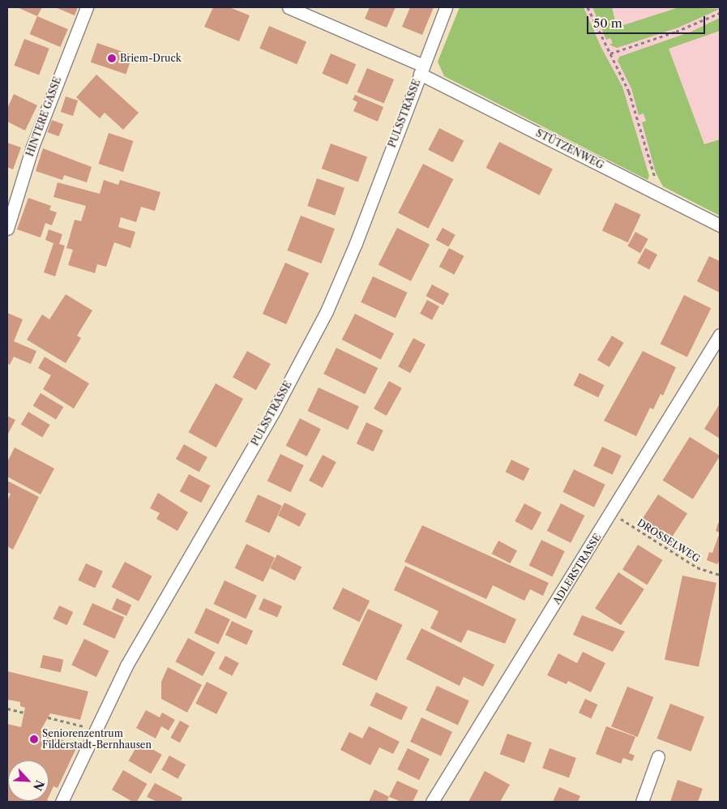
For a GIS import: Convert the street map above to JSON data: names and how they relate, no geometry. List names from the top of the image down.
{
  "streets": {
    "street": [
      "PULSSTRASSE",
      "HINTERE GASSE",
      "STÜTZENWEG",
      "ADLERSTRASSE"
    ],
    "path": ["DROSSELWEG"]
  },
  "crossings": [
    ["PULSSTRASSE", "STÜTZENWEG"],
    ["DROSSELWEG", "ADLERSTRASSE"]
  ],
  "places": ["Briem-Druck", "Seniorenzentrum Filderstadt-Bernhausen"],
  "scale_bar": "50 m",
  "north": "bottom right"
}
